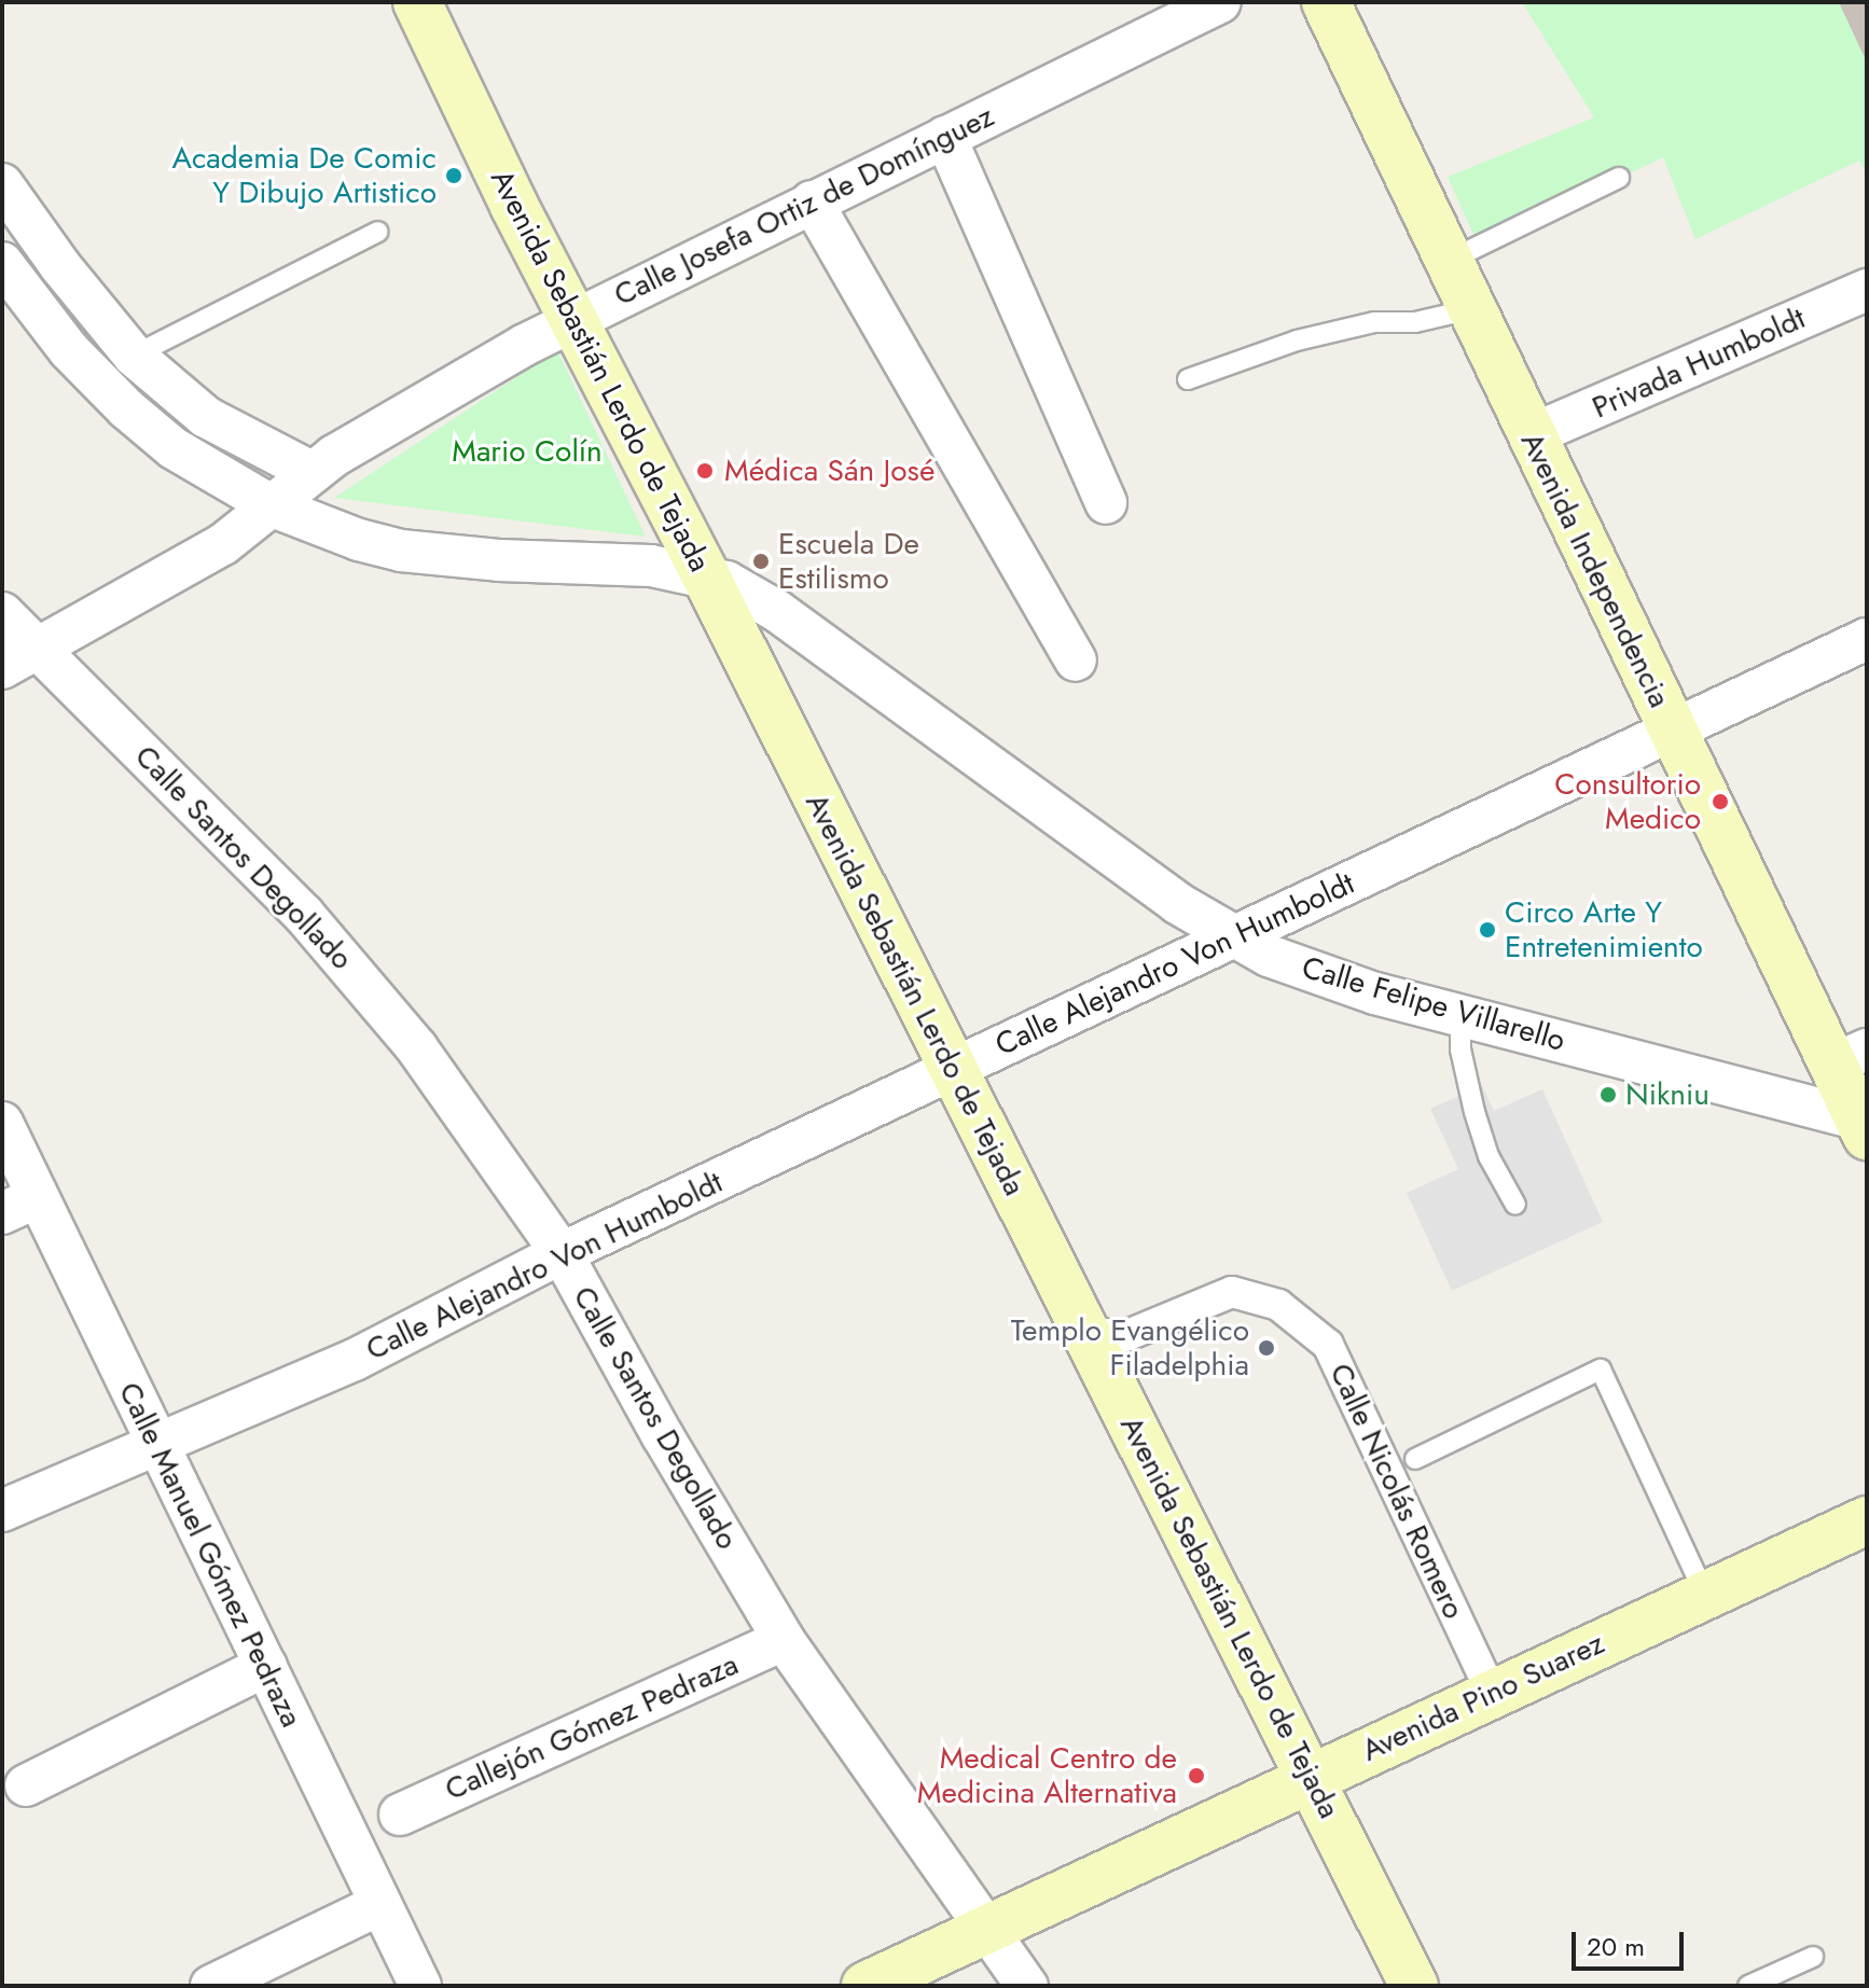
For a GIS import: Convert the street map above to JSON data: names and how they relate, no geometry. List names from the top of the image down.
{
  "streets": {
    "main road": ["Avenida Sebastián Lerdo de Tejada", "Avenida Independencia", "Avenida Pino Suarez"],
    "street": [
      "Calle Josefa Ortiz de Domínguez",
      "Privada Humboldt",
      "Calle Santos Degollado",
      "Calle Alejandro Von Humboldt",
      "Calle Felipe Villarello",
      "Calle Nicolás Romero",
      "Calle Manuel Gómez Pedraza",
      "Callejón Gómez Pedraza"
    ]
  },
  "crossings": [
    ["Calle Josefa Ortiz de Domínguez", "Avenida Sebastián Lerdo de Tejada"],
    ["Calle Josefa Ortiz de Domínguez", "Calle Santos Degollado"],
    ["Calle Josefa Ortiz de Domínguez", "Calle Felipe Villarello"],
    ["Privada Humboldt", "Avenida Independencia"],
    ["Avenida Sebastián Lerdo de Tejada", "Calle Alejandro Von Humboldt"],
    ["Avenida Sebastián Lerdo de Tejada", "Calle Felipe Villarello"],
    ["Avenida Sebastián Lerdo de Tejada", "Calle Nicolás Romero"],
    ["Avenida Sebastián Lerdo de Tejada", "Avenida Pino Suarez"],
    ["Avenida Independencia", "Calle Alejandro Von Humboldt"],
    ["Avenida Independencia", "Calle Felipe Villarello"],
    ["Calle Santos Degollado", "Calle Alejandro Von Humboldt"],
    ["Calle Santos Degollado", "Avenida Pino Suarez"],
    ["Calle Santos Degollado", "Callejón Gómez Pedraza"],
    ["Calle Alejandro Von Humboldt", "Calle Felipe Villarello"],
    ["Calle Alejandro Von Humboldt", "Calle Manuel Gómez Pedraza"],
    ["Calle Nicolás Romero", "Avenida Pino Suarez"]
  ],
  "parks": ["Mario Colín"],
  "places": [
    "Academia De Comic Y Dibujo Artistico",
    "Médica Sán José",
    "Escuela De Estilismo",
    "Consultorio Medico",
    "Circo Arte Y Entretenimiento",
    "Nikniu",
    "Templo Evangélico Filadelphia",
    "Medical Centro de Medicina Alternativa"
  ],
  "scale_bar": "20 m"
}
